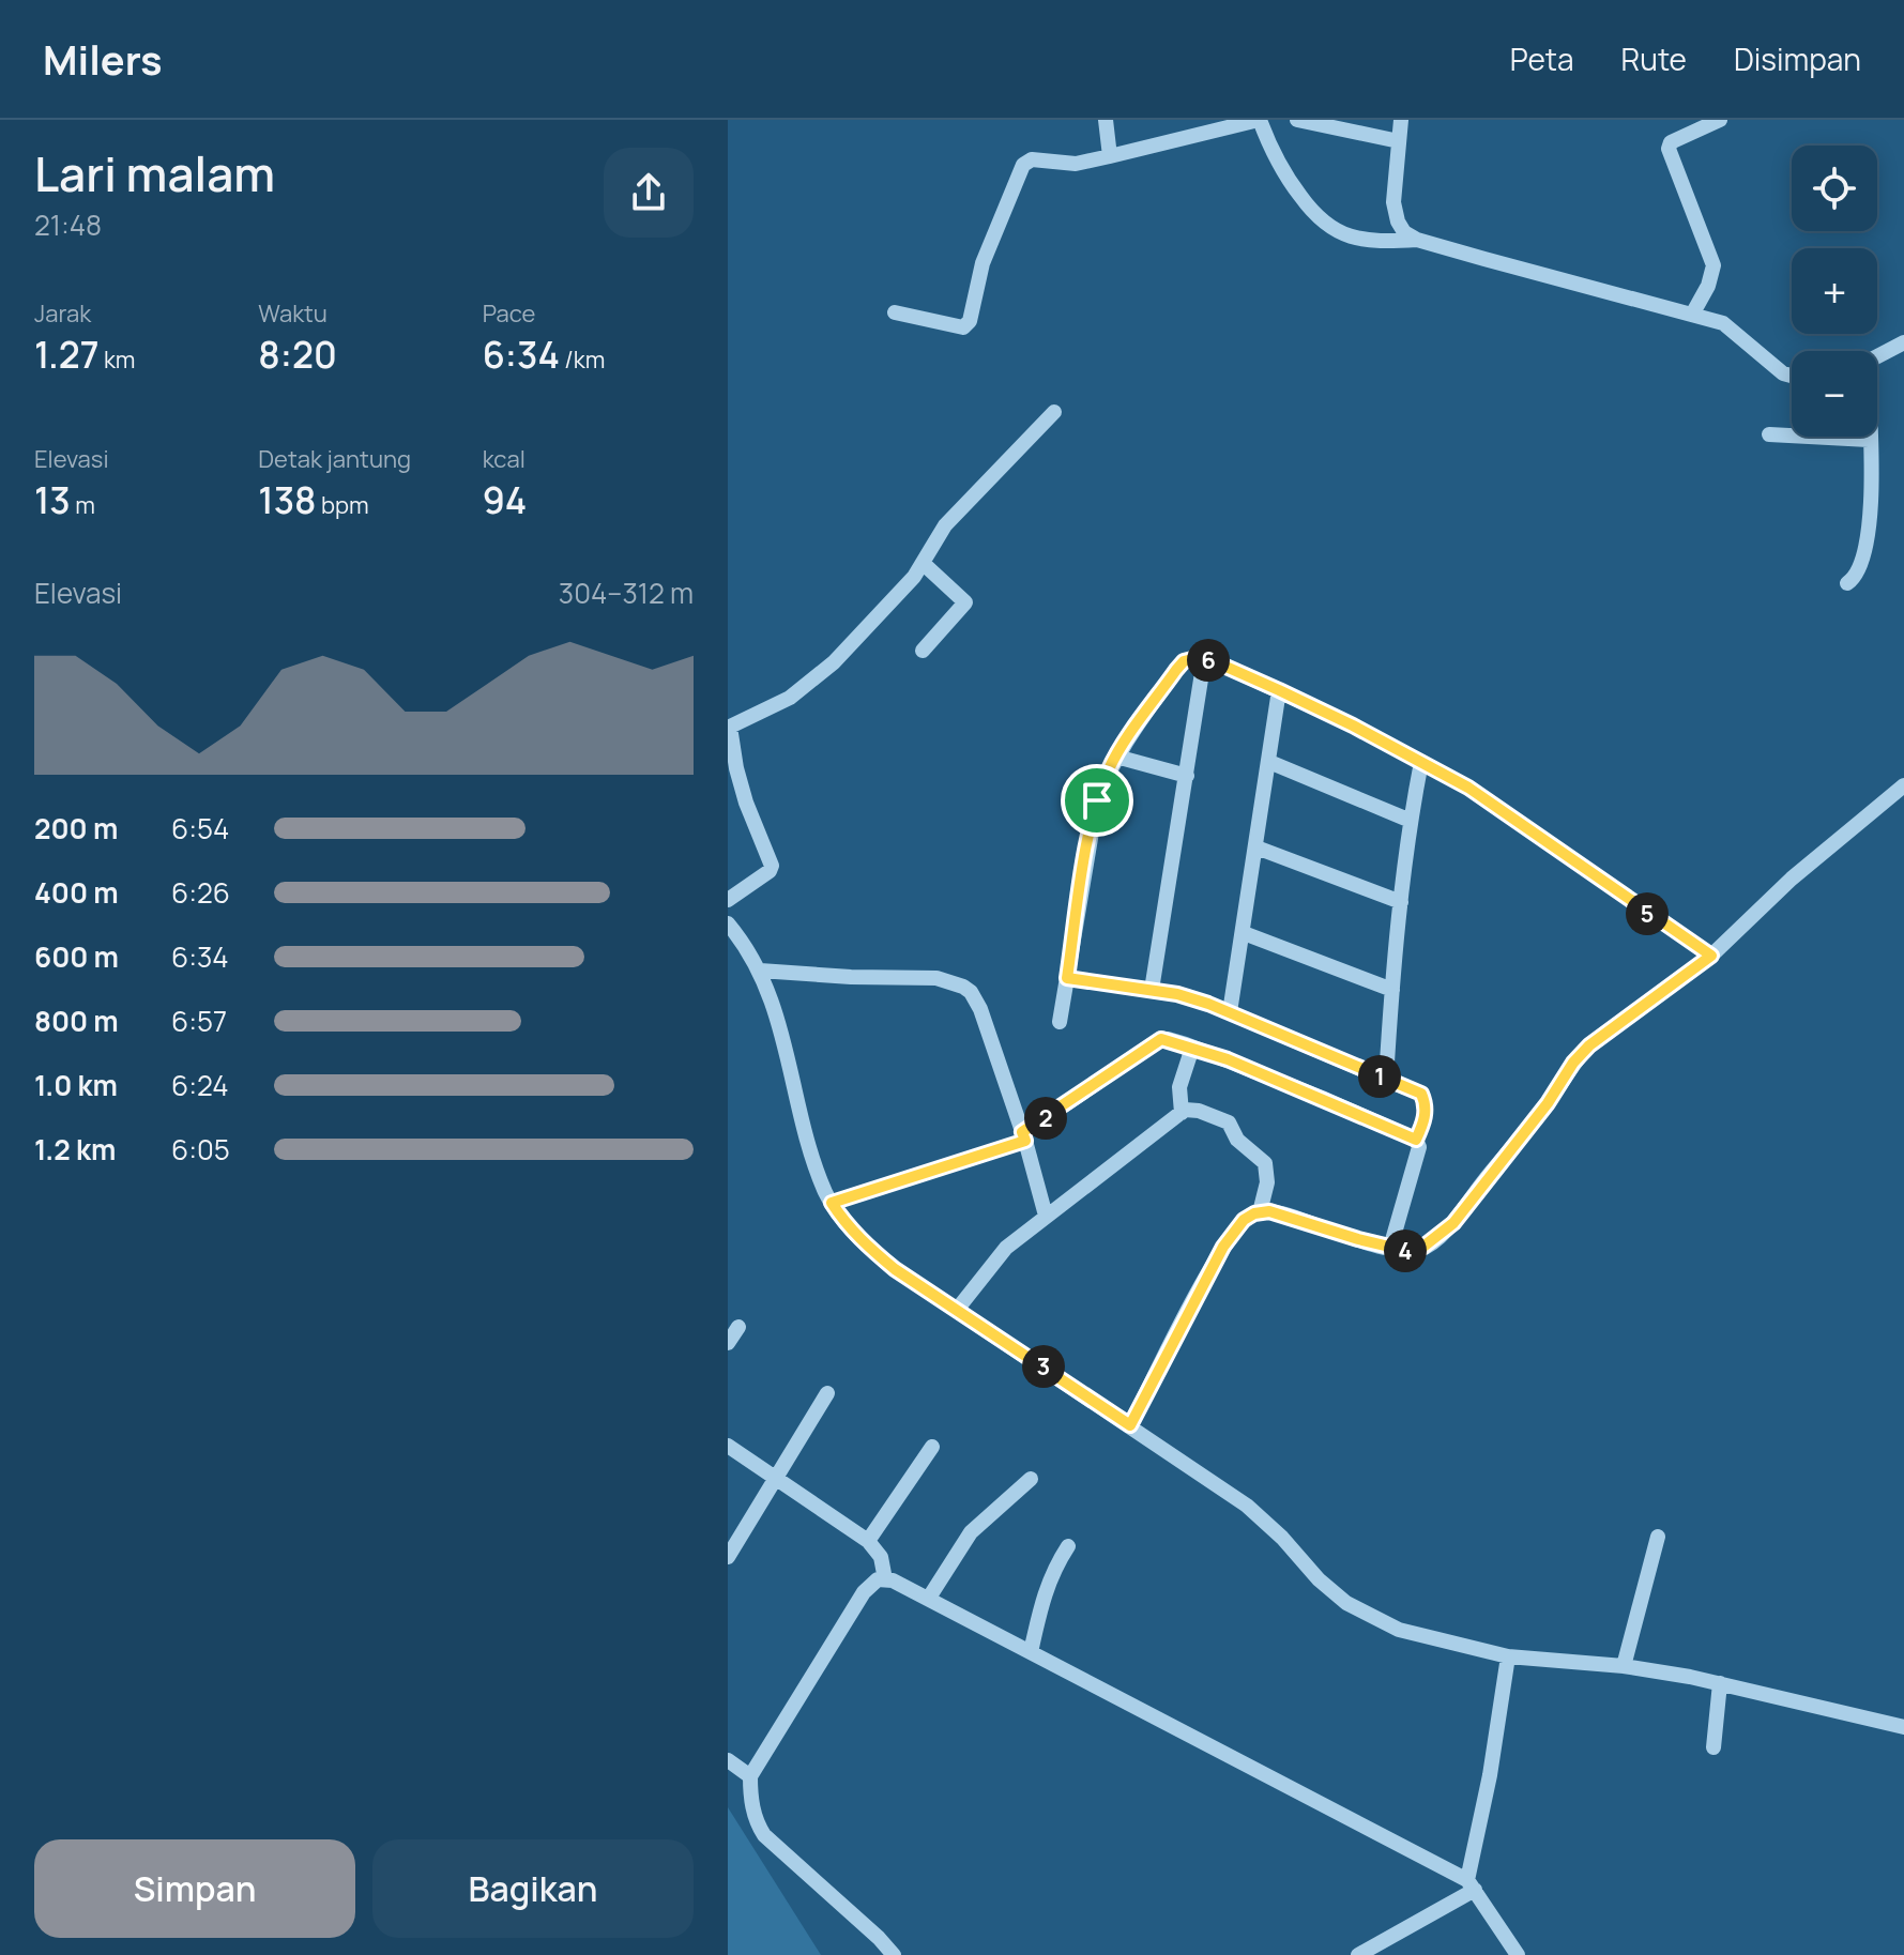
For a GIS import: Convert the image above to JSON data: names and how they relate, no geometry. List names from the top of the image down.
{
  "page": {
    "header": "Milers",
    "nav": ["Peta", "Rute", "Disimpan"],
    "heading": ["Lari malam", "21:48"],
    "map_buttons": ["+", "−"],
    "stats": [
      ["Jarak", "1.27 km"],
      ["Waktu", "8:20"],
      ["Pace", "6:34 /km"],
      ["Elevasi", "13 m"],
      ["Detak jantung", "138 bpm"],
      ["kcal", "94"]
    ],
    "chart": ["Elevasi", "304–312 m"],
    "pins": [
      "6",
      "5",
      "1",
      "2",
      "4",
      "3"
    ],
    "list": [
      {
        "name": "200 m",
        "note": "6:54"
      },
      {
        "name": "400 m",
        "note": "6:26"
      },
      {
        "name": "600 m",
        "note": "6:34"
      },
      {
        "name": "800 m",
        "note": "6:57"
      },
      {
        "name": "1.0 km",
        "note": "6:24"
      },
      {
        "name": "1.2 km",
        "note": "6:05"
      }
    ],
    "buttons": ["Simpan", "Bagikan"]
  }
}
